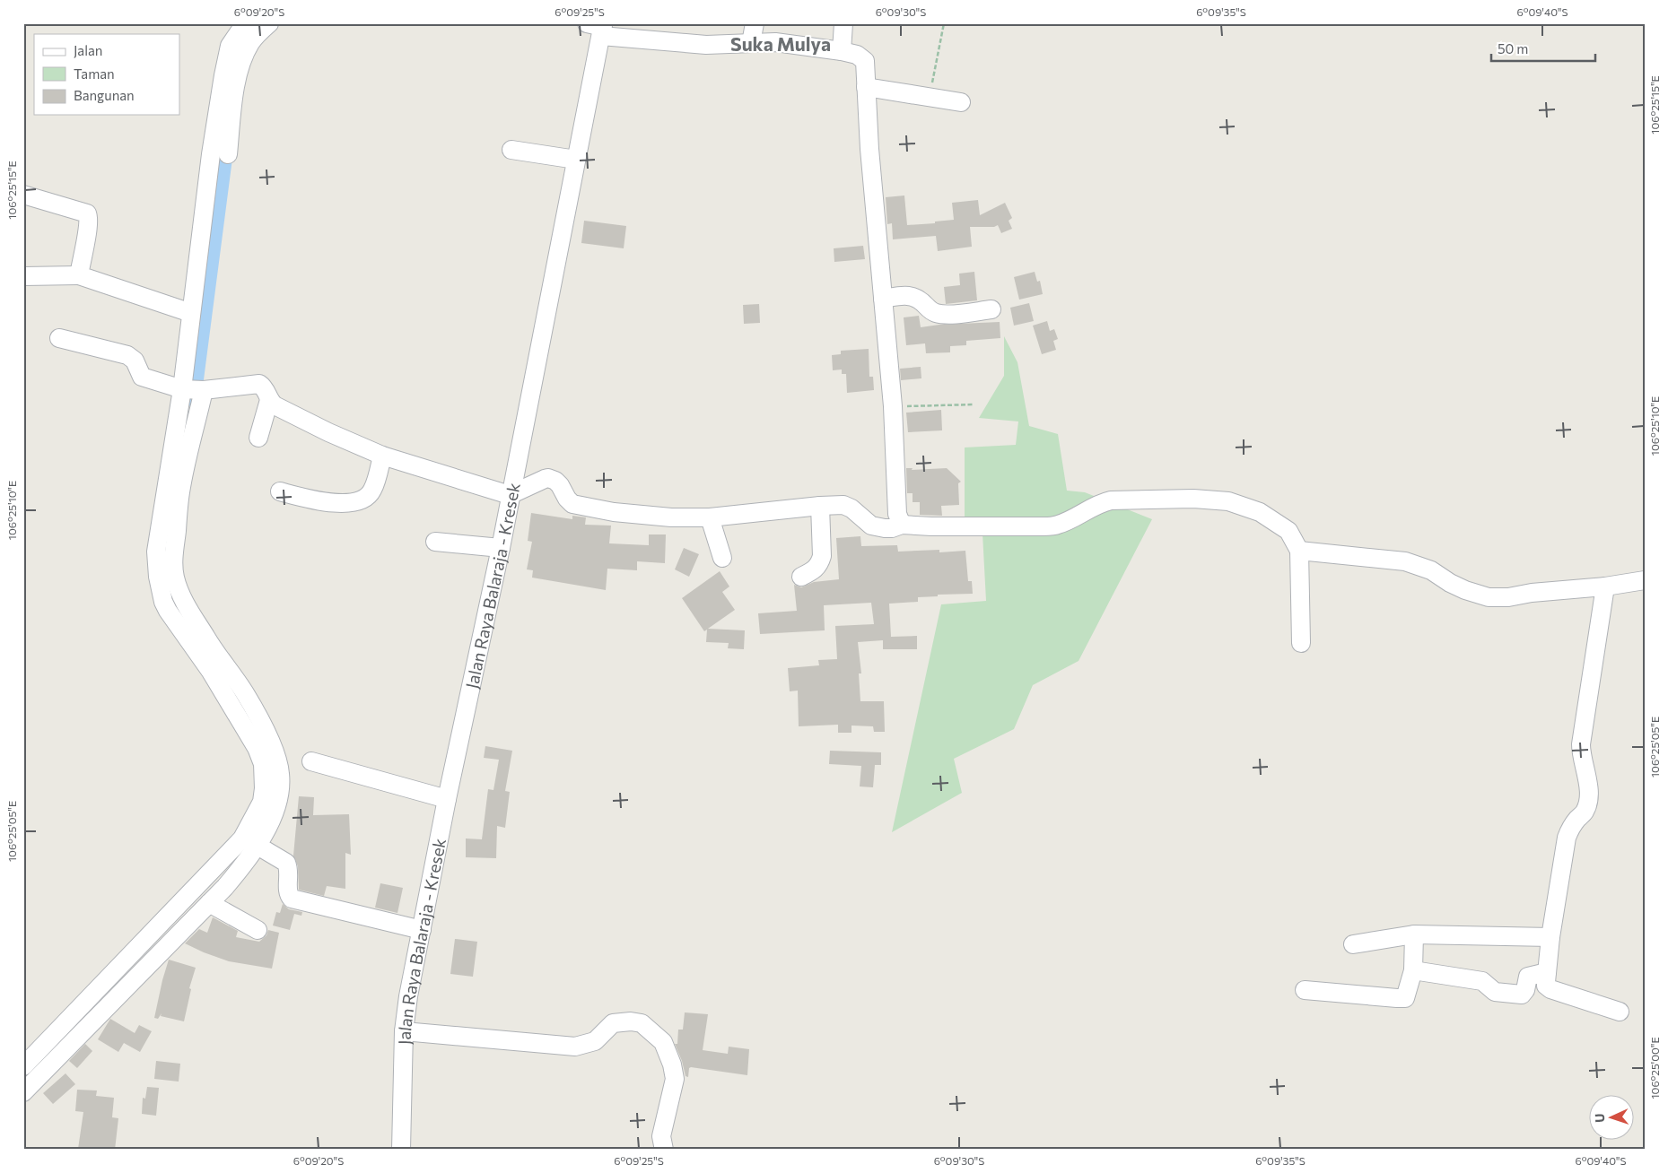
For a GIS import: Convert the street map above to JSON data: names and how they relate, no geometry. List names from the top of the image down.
{
  "streets": {
    "street": ["Jalan Raya Balaraja - Kresek"]
  },
  "districts": ["Suka Mulya"],
  "legend": ["Jalan", "Taman", "Bangunan"],
  "scale_bar": "50 m",
  "north": "left",
  "coordinates": [
    "6°09'20\"S",
    "6°09'25\"S",
    "6°09'30\"S",
    "6°09'35\"S",
    "6°09'40\"S",
    "106°25'15\"E",
    "106°25'10\"E",
    "106°25'05\"E",
    "106°25'00\"E"
  ]
}
